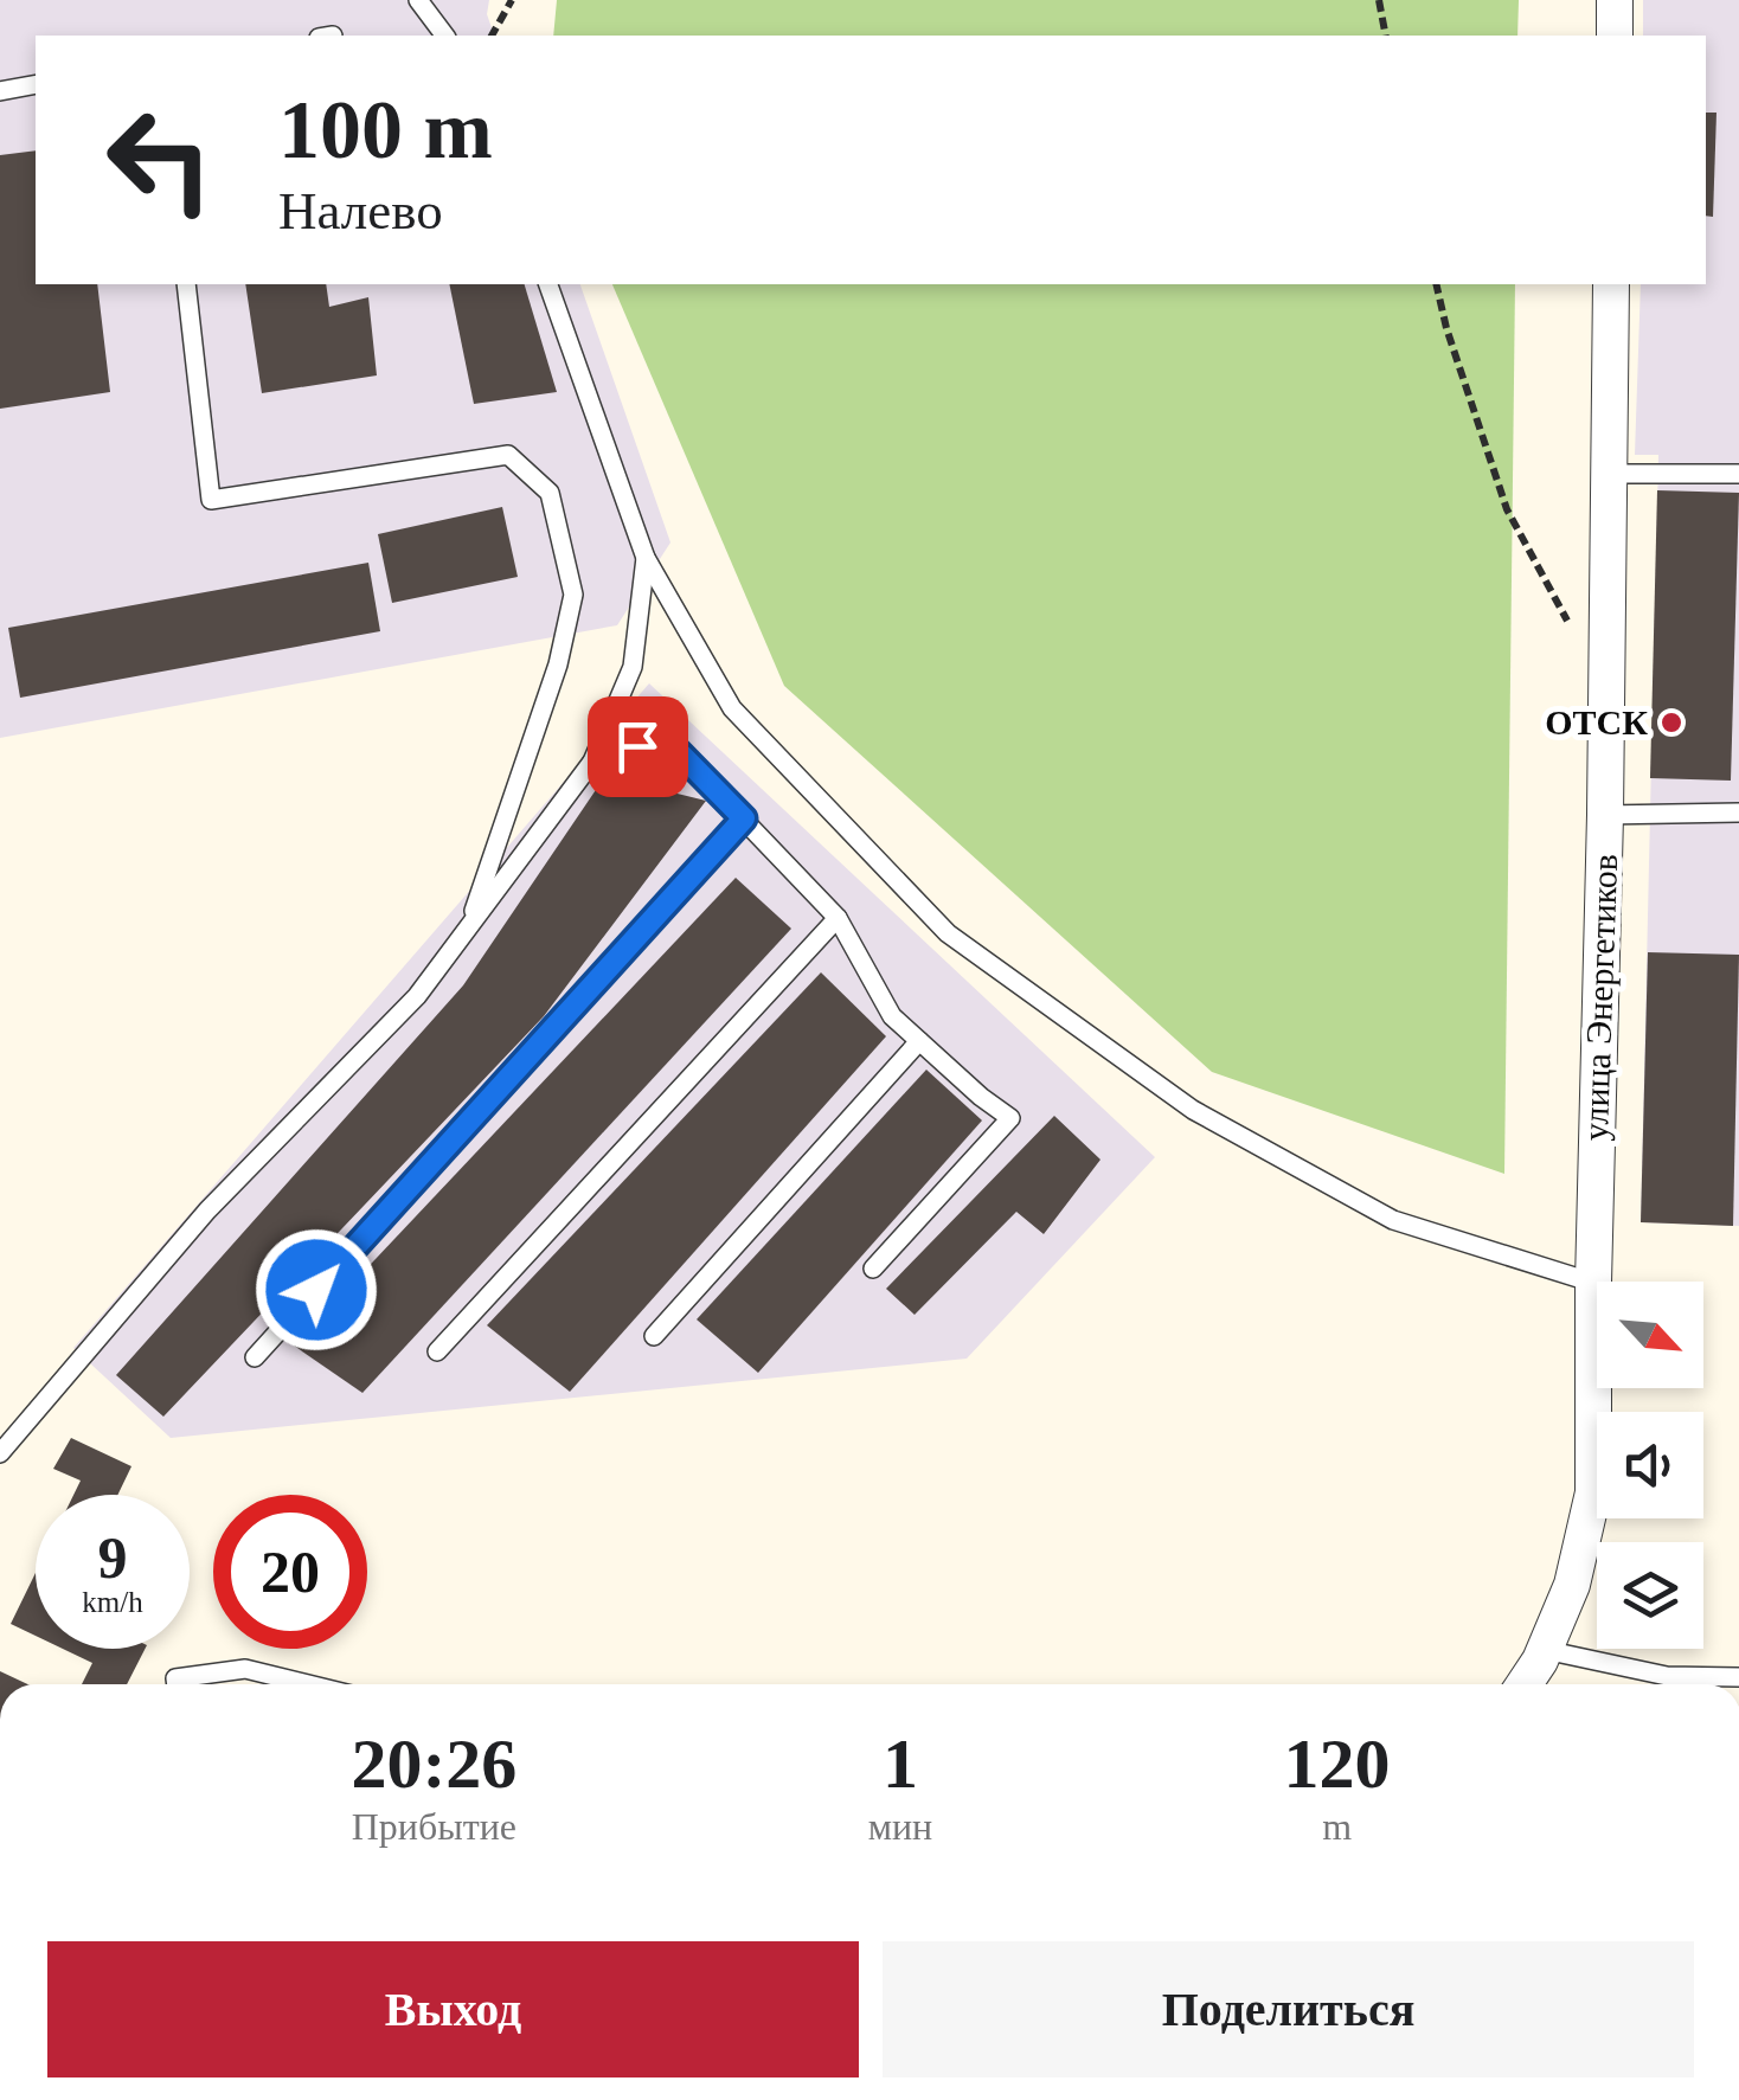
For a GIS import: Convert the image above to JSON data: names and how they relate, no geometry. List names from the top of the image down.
{
  "streets": {
    "street": ["улица Энергетиков"]
  },
  "places": ["ОТСК"],
  "north": "bottom right",
  "page": {
    "turn": ["100 m", "Налево"],
    "speed": "9 km/h",
    "limit": "20",
    "eta": [
      "20:26",
      "Прибытие",
      "1",
      "мин",
      "120",
      "m"
    ],
    "buttons": ["Выход", "Поделиться"]
  }
}
